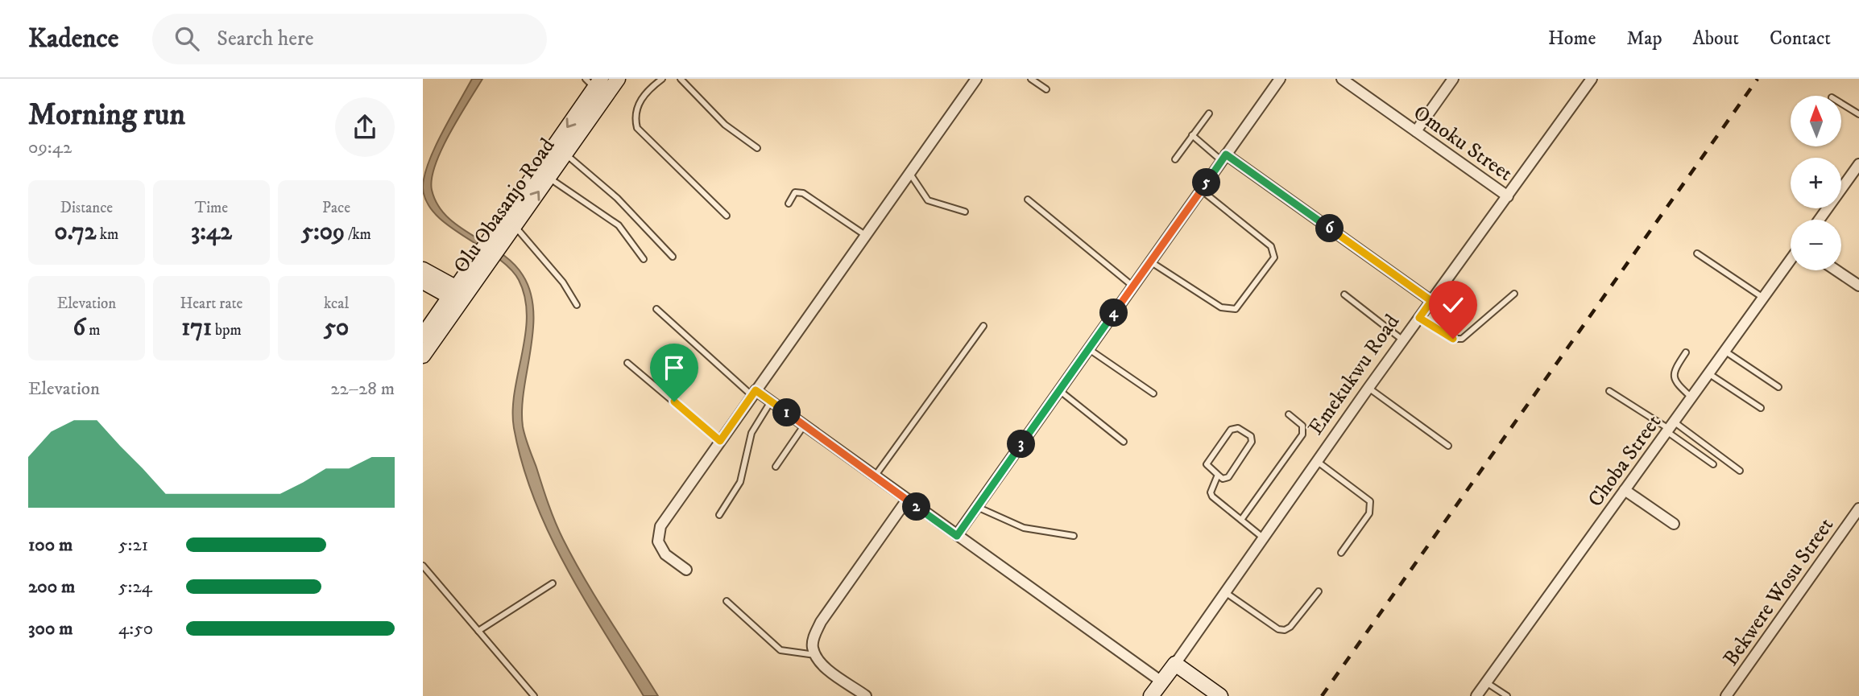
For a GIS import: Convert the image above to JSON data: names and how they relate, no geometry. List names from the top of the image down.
{
  "streets": {
    "main road": ["Olu Obasanjo Road", "Emekukwu Road"],
    "street": ["Omoku Street", "Choba Street", "Bekwere Wosu Street"]
  },
  "crossings": [
    ["Omoku Street", "Emekukwu Road"]
  ],
  "north": "top",
  "page": {
    "header": "Kadence",
    "search": "Search here",
    "nav": [
      "Home",
      "Map",
      "About",
      "Contact"
    ],
    "heading": ["Morning run", "09:42"],
    "map_buttons": ["+", "−"],
    "pins": [
      "5",
      "6",
      "4",
      "1",
      "3",
      "2"
    ],
    "stats": [
      ["Distance", "0.72 km"],
      ["Time", "3:42"],
      ["Pace", "5:09 /km"],
      ["Elevation", "6 m"],
      ["Heart rate", "171 bpm"],
      ["kcal", "50"]
    ],
    "chart": ["Elevation", "22–28 m"],
    "list": [
      {
        "name": "100 m",
        "note": "5:21"
      },
      {
        "name": "200 m",
        "note": "5:24"
      },
      {
        "name": "300 m",
        "note": "4:50"
      }
    ]
  }
}
